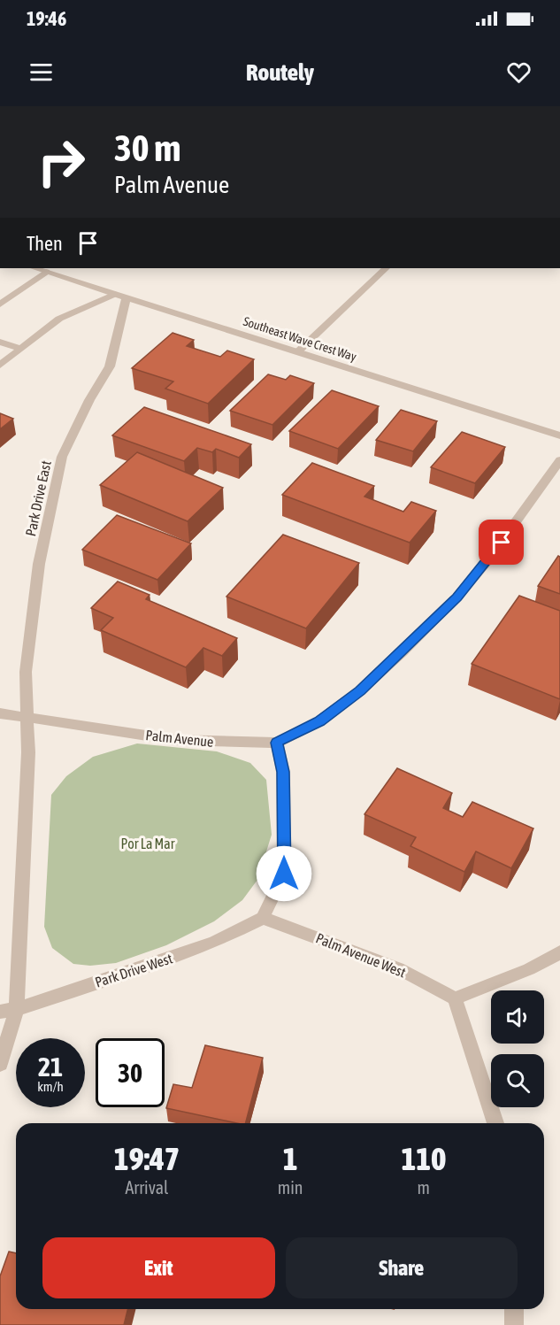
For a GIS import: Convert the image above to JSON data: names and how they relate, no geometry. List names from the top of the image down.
{
  "streets": {
    "street": [
      "Southeast Wave Crest Way",
      "Park Drive East",
      "Palm Avenue",
      "Palm Avenue West",
      "Park Drive West"
    ]
  },
  "crossings": [
    ["Southeast Wave Crest Way", "Park Drive East"],
    ["Park Drive East", "Palm Avenue"],
    ["Palm Avenue West", "Park Drive West"]
  ],
  "parks": ["Por La Mar"],
  "page": {
    "status": "19:46",
    "header": "Routely",
    "turn": ["30 m", "Palm Avenue"],
    "then": "Then",
    "speed": "21 km/h",
    "limit": "30",
    "eta": [
      "19:47",
      "Arrival",
      "1",
      "min",
      "110",
      "m"
    ],
    "buttons": ["Exit", "Share"]
  }
}
